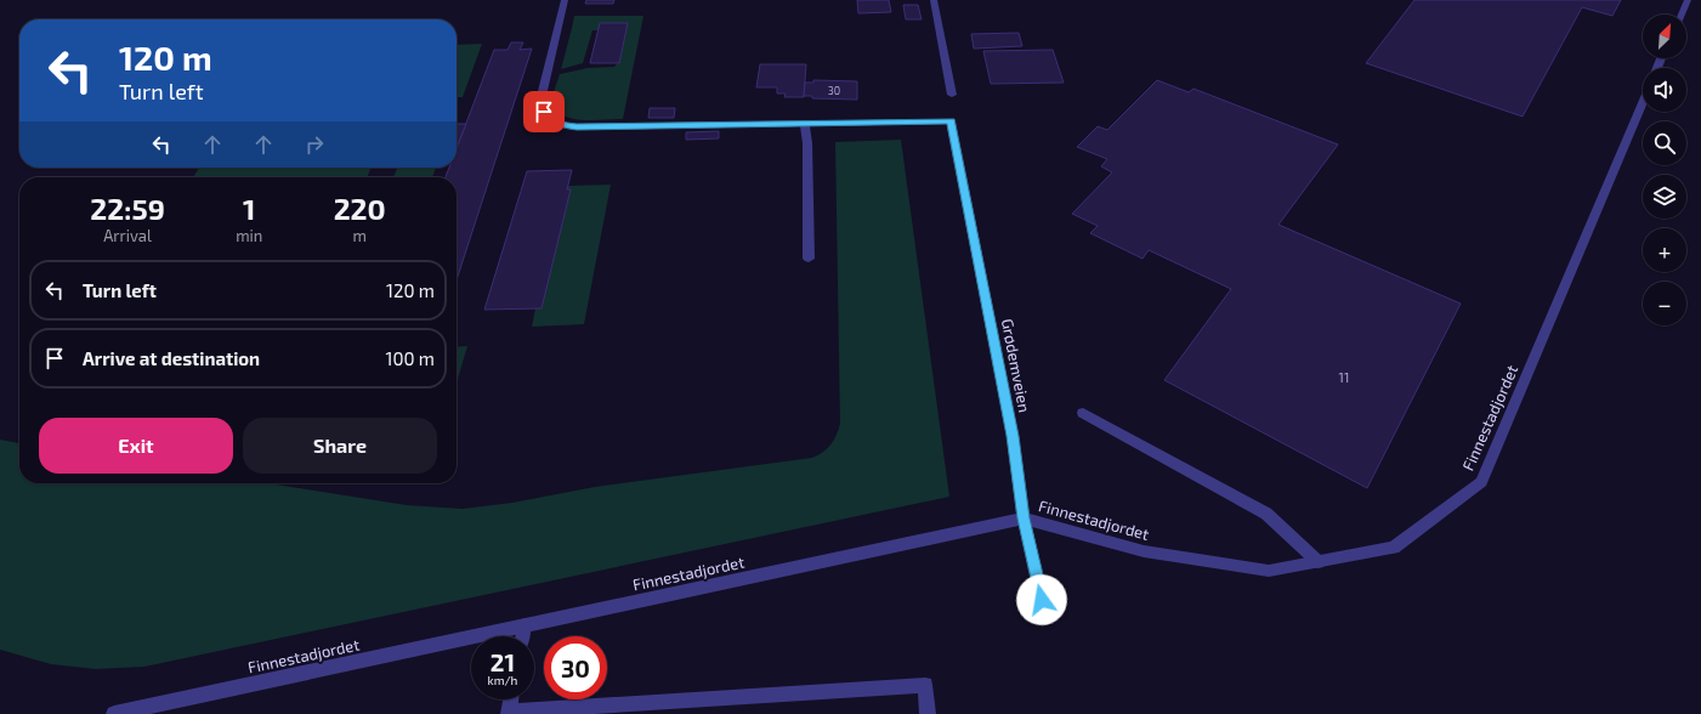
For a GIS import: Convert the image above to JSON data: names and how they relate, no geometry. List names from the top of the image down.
{
  "streets": {
    "street": ["Grødemveien", "Finnestadjordet"]
  },
  "crossings": [
    ["Grødemveien", "Finnestadjordet"]
  ],
  "house_numbers": ["30", "11"],
  "north": "top right",
  "page": {
    "map_buttons": ["+", "−"],
    "turn": ["120 m", "Turn left"],
    "eta": [
      "22:59",
      "Arrival",
      "1",
      "min",
      "220",
      "m"
    ],
    "list": [
      {
        "name": "Turn left",
        "value": "120 m"
      },
      {
        "name": "Arrive at destination",
        "value": "100 m"
      }
    ],
    "buttons": ["Exit", "Share"],
    "speed": "21 km/h",
    "limit": "30"
  }
}
